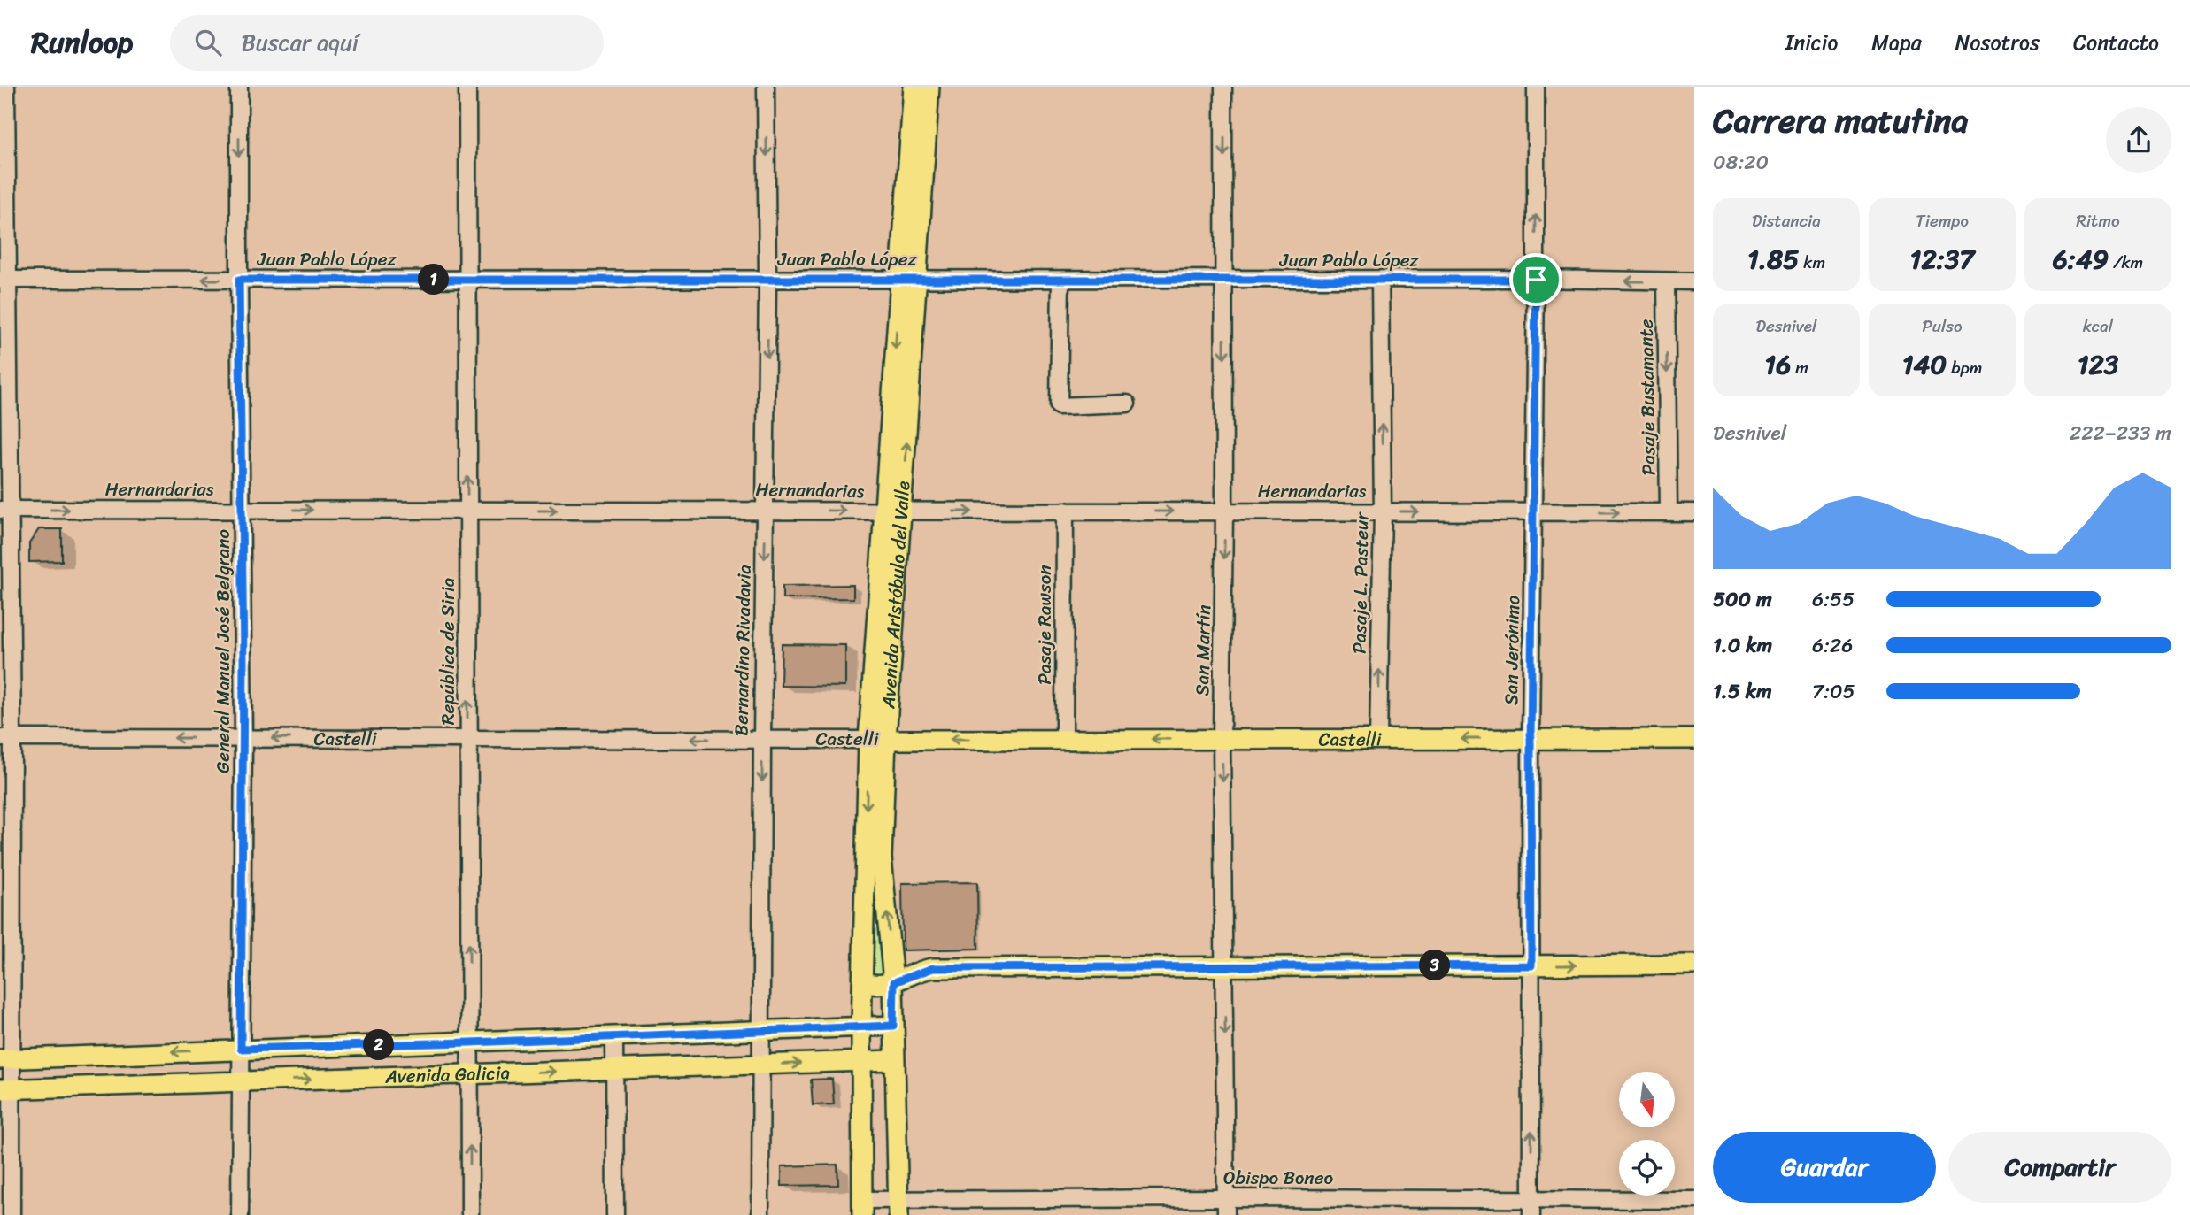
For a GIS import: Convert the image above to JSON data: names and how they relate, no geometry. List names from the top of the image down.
{
  "streets": {
    "main road": ["Avenida Aristóbulo del Valle", "Castelli", "Avenida Galicia"],
    "street": [
      "Juan Pablo López",
      "Pasaje Bustamante",
      "Hernandarias",
      "Pasaje L. Pasteur",
      "Pasaje Rawson",
      "Bernardino Rivadavia",
      "San Martín",
      "San Jerónimo",
      "General Manuel José Belgrano",
      "República de Siria",
      "Obispo Boneo"
    ]
  },
  "crossings": [
    ["Juan Pablo López", "Pasaje Bustamante"],
    ["Juan Pablo López", "Pasaje L. Pasteur"],
    ["Juan Pablo López", "Avenida Aristóbulo del Valle"],
    ["Juan Pablo López", "Bernardino Rivadavia"],
    ["Juan Pablo López", "San Martín"],
    ["Juan Pablo López", "San Jerónimo"],
    ["Juan Pablo López", "General Manuel José Belgrano"],
    ["Juan Pablo López", "República de Siria"],
    ["Pasaje Bustamante", "Hernandarias"],
    ["Hernandarias", "Pasaje L. Pasteur"],
    ["Hernandarias", "Avenida Aristóbulo del Valle"],
    ["Hernandarias", "Pasaje Rawson"],
    ["Hernandarias", "Bernardino Rivadavia"],
    ["Hernandarias", "San Martín"],
    ["Hernandarias", "San Jerónimo"],
    ["Hernandarias", "General Manuel José Belgrano"],
    ["Hernandarias", "República de Siria"],
    ["Pasaje L. Pasteur", "Castelli"],
    ["Avenida Aristóbulo del Valle", "Castelli"],
    ["Avenida Aristóbulo del Valle", "Avenida Galicia"],
    ["Avenida Aristóbulo del Valle", "Obispo Boneo"],
    ["Pasaje Rawson", "Castelli"],
    ["Bernardino Rivadavia", "Castelli"],
    ["Bernardino Rivadavia", "Avenida Galicia"],
    ["San Martín", "Castelli"],
    ["San Martín", "Obispo Boneo"],
    ["San Jerónimo", "Castelli"],
    ["San Jerónimo", "Obispo Boneo"],
    ["General Manuel José Belgrano", "Castelli"],
    ["General Manuel José Belgrano", "Avenida Galicia"],
    ["República de Siria", "Castelli"],
    ["República de Siria", "Avenida Galicia"]
  ],
  "one_way": [
    "Pasaje Bustamante",
    "Hernandarias",
    "Pasaje L. Pasteur",
    "Bernardino Rivadavia",
    "San Martín",
    "San Jerónimo",
    "República de Siria",
    "Castelli"
  ],
  "north": "bottom",
  "page": {
    "header": "Runloop",
    "search": "Buscar aquí",
    "nav": [
      "Inicio",
      "Mapa",
      "Nosotros",
      "Contacto"
    ],
    "heading": ["Carrera matutina", "08:20"],
    "stats": [
      ["Distancia", "1.85 km"],
      ["Tiempo", "12:37"],
      ["Ritmo", "6:49 /km"],
      ["Desnivel", "16 m"],
      ["Pulso", "140 bpm"],
      ["kcal", "123"]
    ],
    "pins": ["1", "3", "2"],
    "chart": ["Desnivel", "222–233 m"],
    "list": [
      {
        "name": "500 m",
        "note": "6:55"
      },
      {
        "name": "1.0 km",
        "note": "6:26"
      },
      {
        "name": "1.5 km",
        "note": "7:05"
      }
    ],
    "buttons": ["Guardar", "Compartir"]
  }
}
